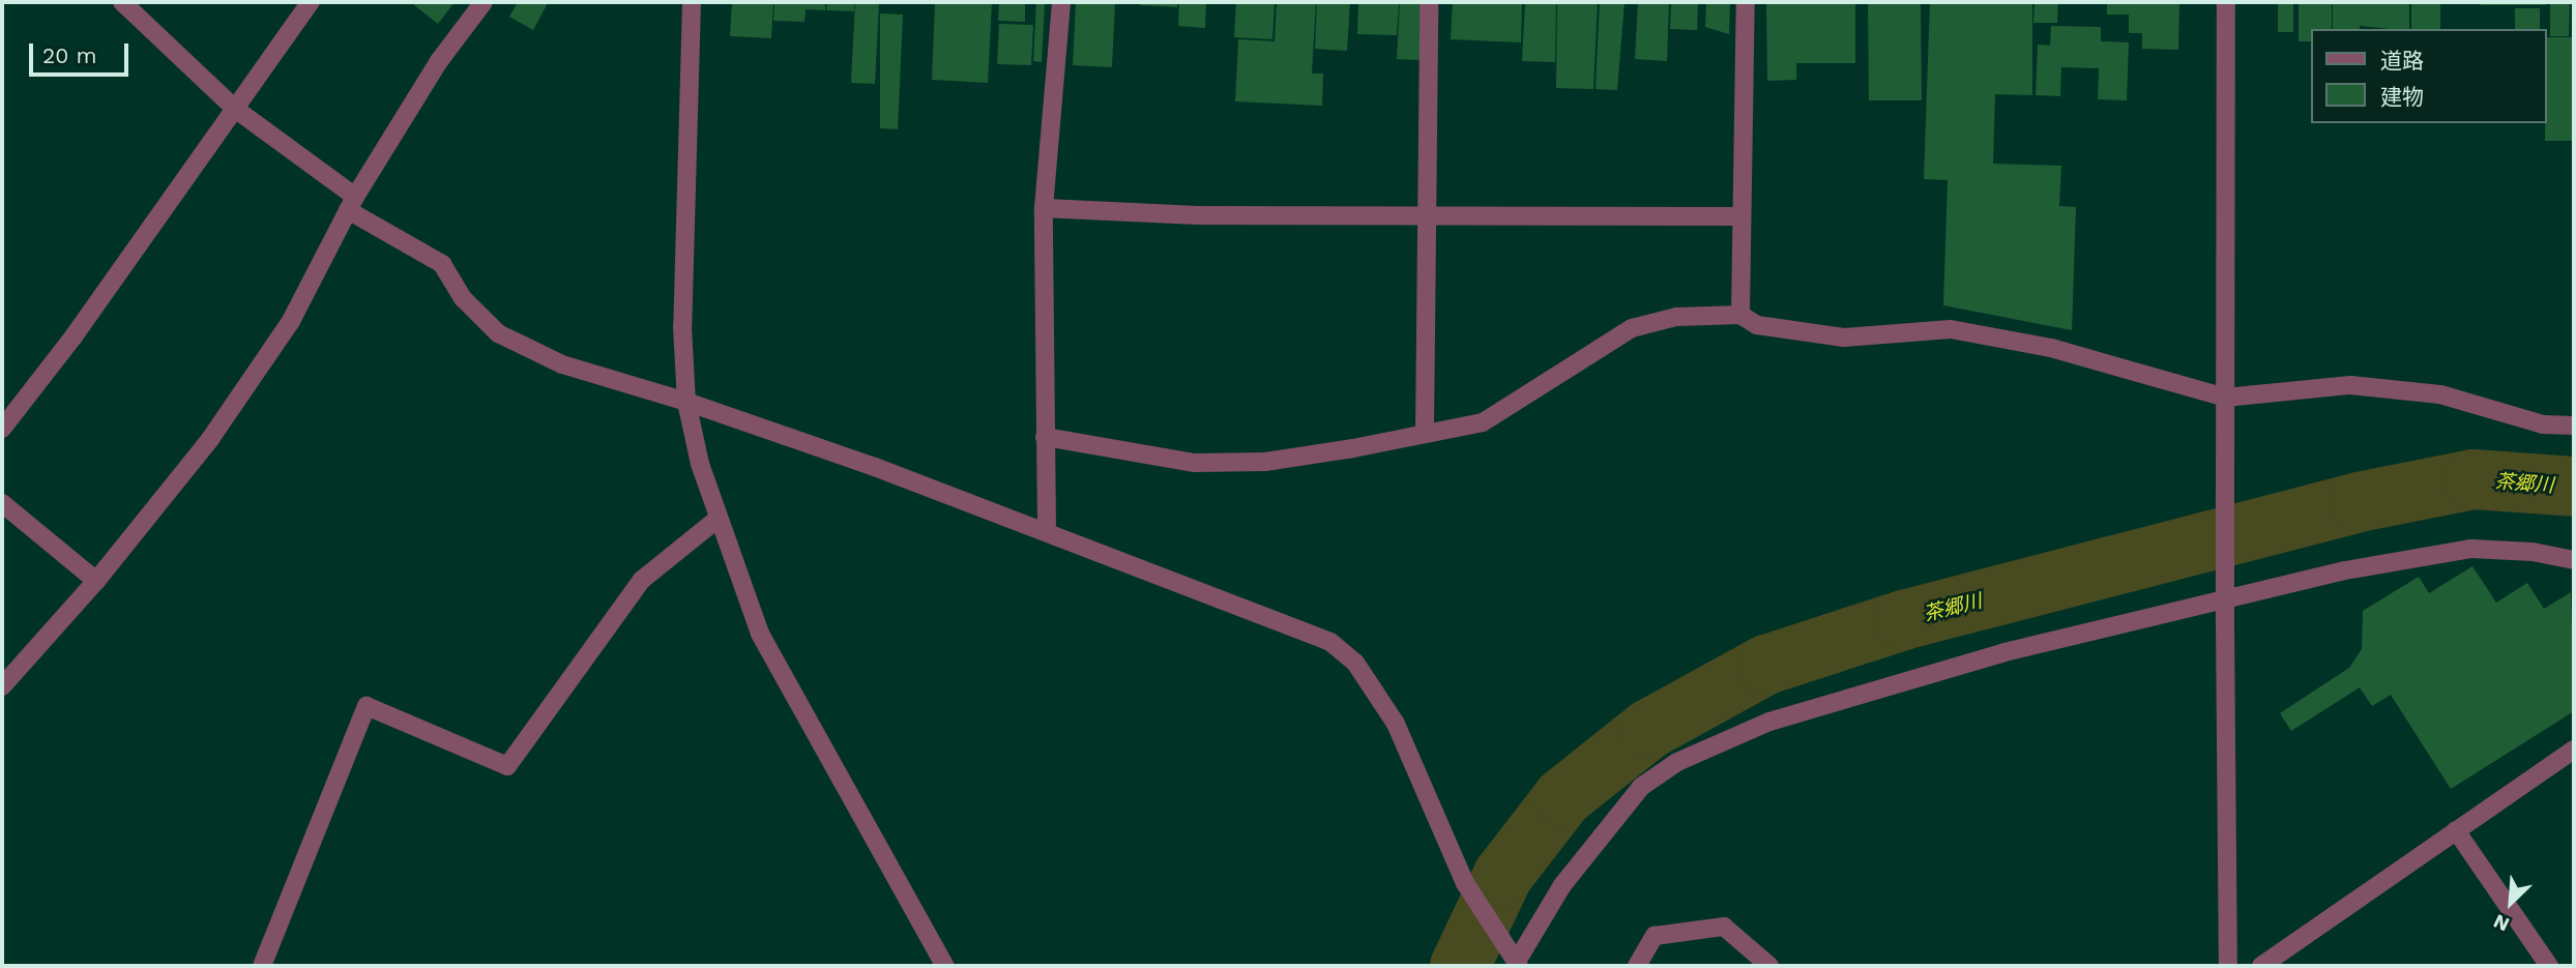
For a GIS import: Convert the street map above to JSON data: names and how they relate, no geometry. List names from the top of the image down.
{
  "water": ["茶郷川"],
  "legend": ["道路", "建物"],
  "scale_bar": "20 m",
  "north": "bottom left"
}
